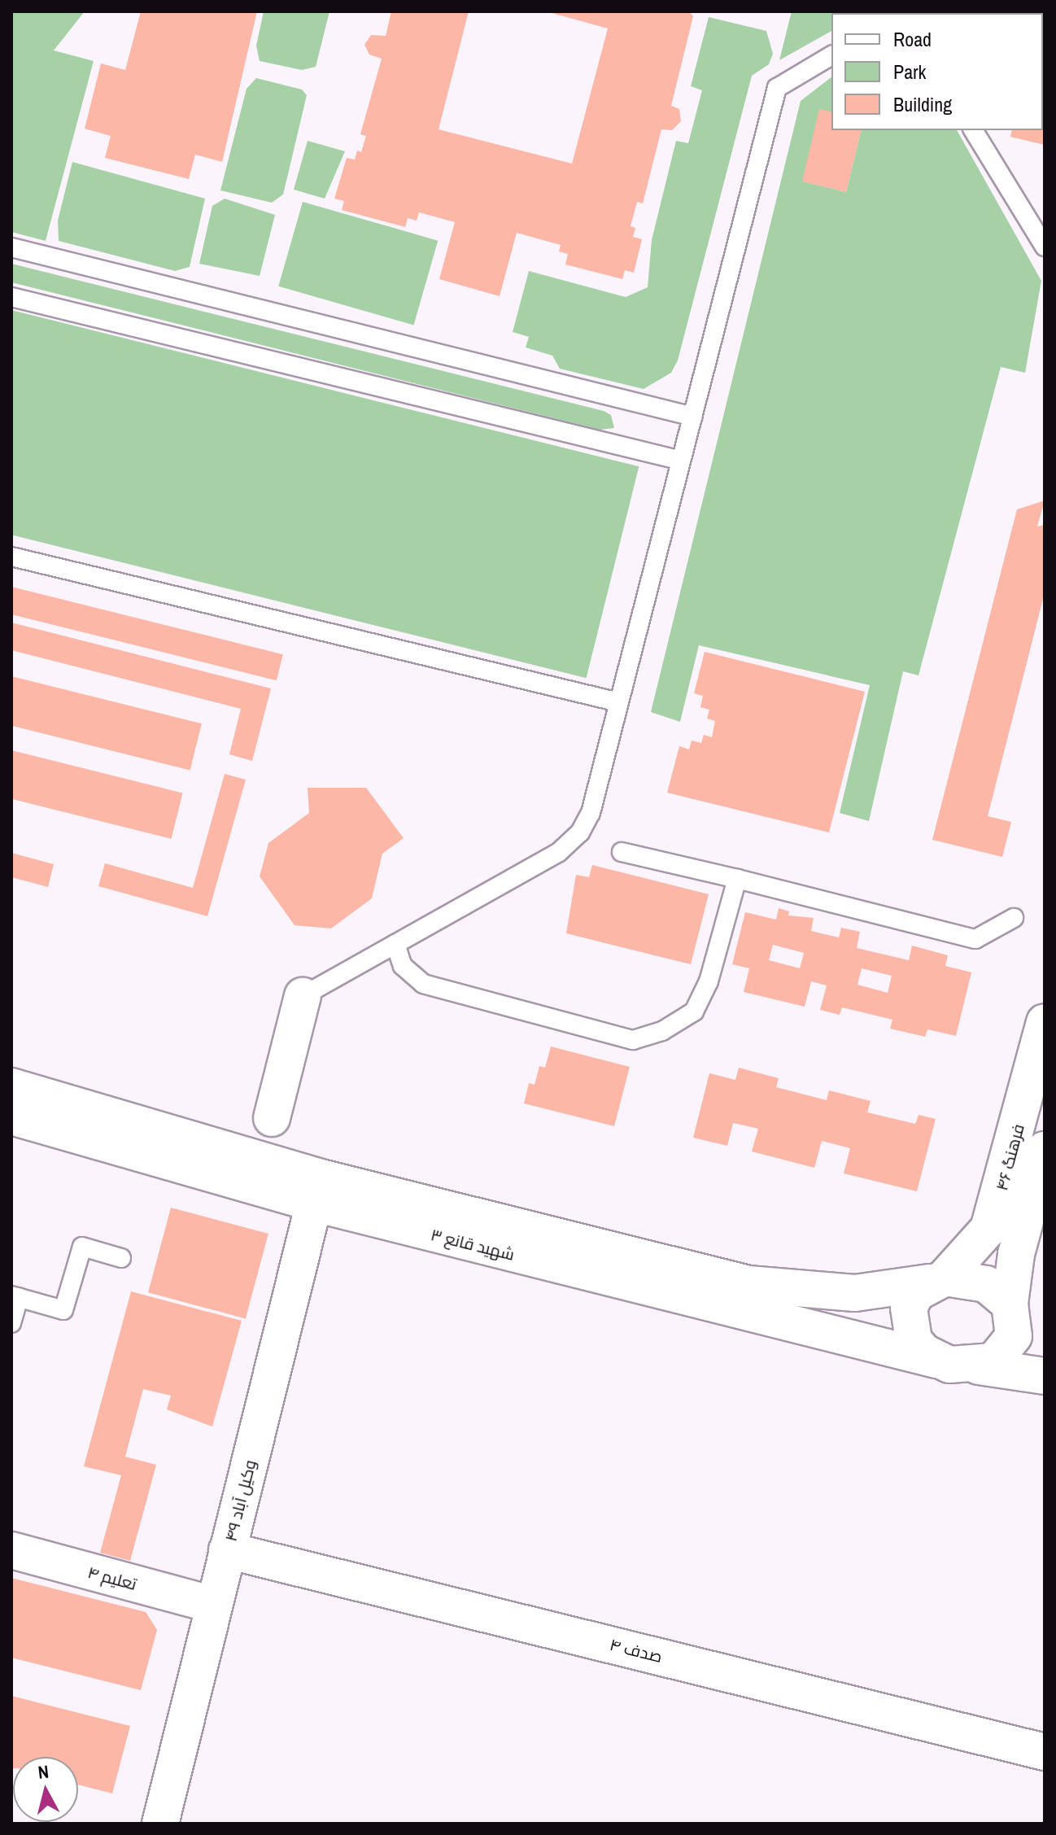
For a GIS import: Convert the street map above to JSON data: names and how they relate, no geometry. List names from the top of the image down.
{
  "streets": {
    "street": [
      "فرهنگ ۴۶",
      "شهید قانع ۳",
      "وکیل آباد ۴۹",
      "تعلیم ۴",
      "صدف ۴"
    ]
  },
  "crossings": [
    ["فرهنگ ۴۶", "شهید قانع ۳"],
    ["شهید قانع ۳", "وکیل آباد ۴۹"],
    ["وکیل آباد ۴۹", "تعلیم ۴"],
    ["وکیل آباد ۴۹", "صدف ۴"]
  ],
  "legend": ["Road", "Park", "Building"],
  "north": "top"
}
